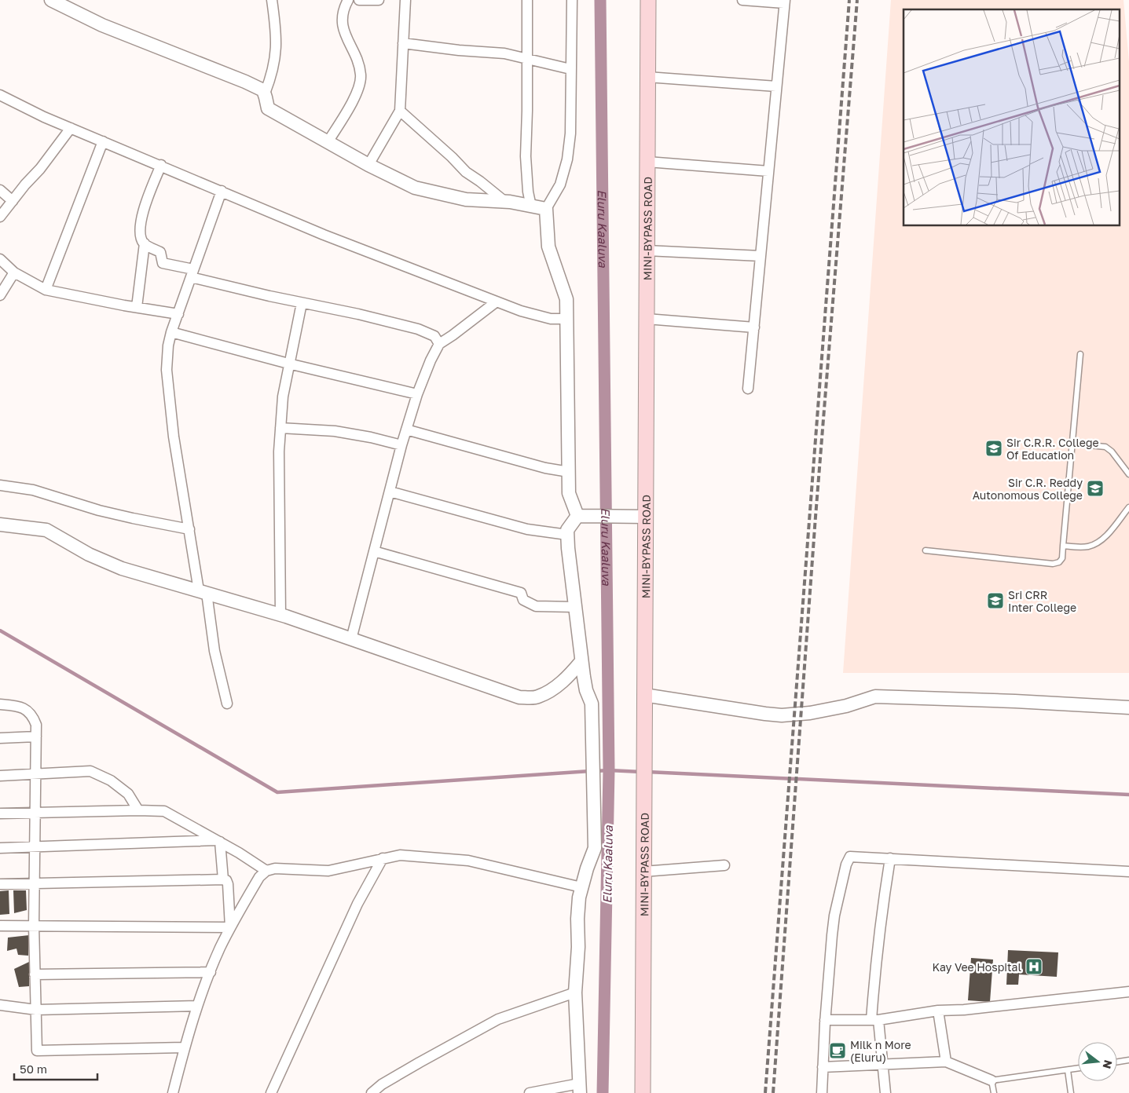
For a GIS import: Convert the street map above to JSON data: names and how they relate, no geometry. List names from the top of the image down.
{
  "streets": {
    "main road": ["MINI-BYPASS ROAD"]
  },
  "water": ["Eluru Kaaluva"],
  "places": {
    "school or university": ["Sir C.R.R. College Of Education", "Sir C.R. Reddy Autonomous College", "Sri CRR Inter College"],
    "hospital": ["Kay Vee Hospital"],
    "cafe": ["Milk n More (Eluru)"]
  },
  "scale_bar": "50 m",
  "north": "right"
}
